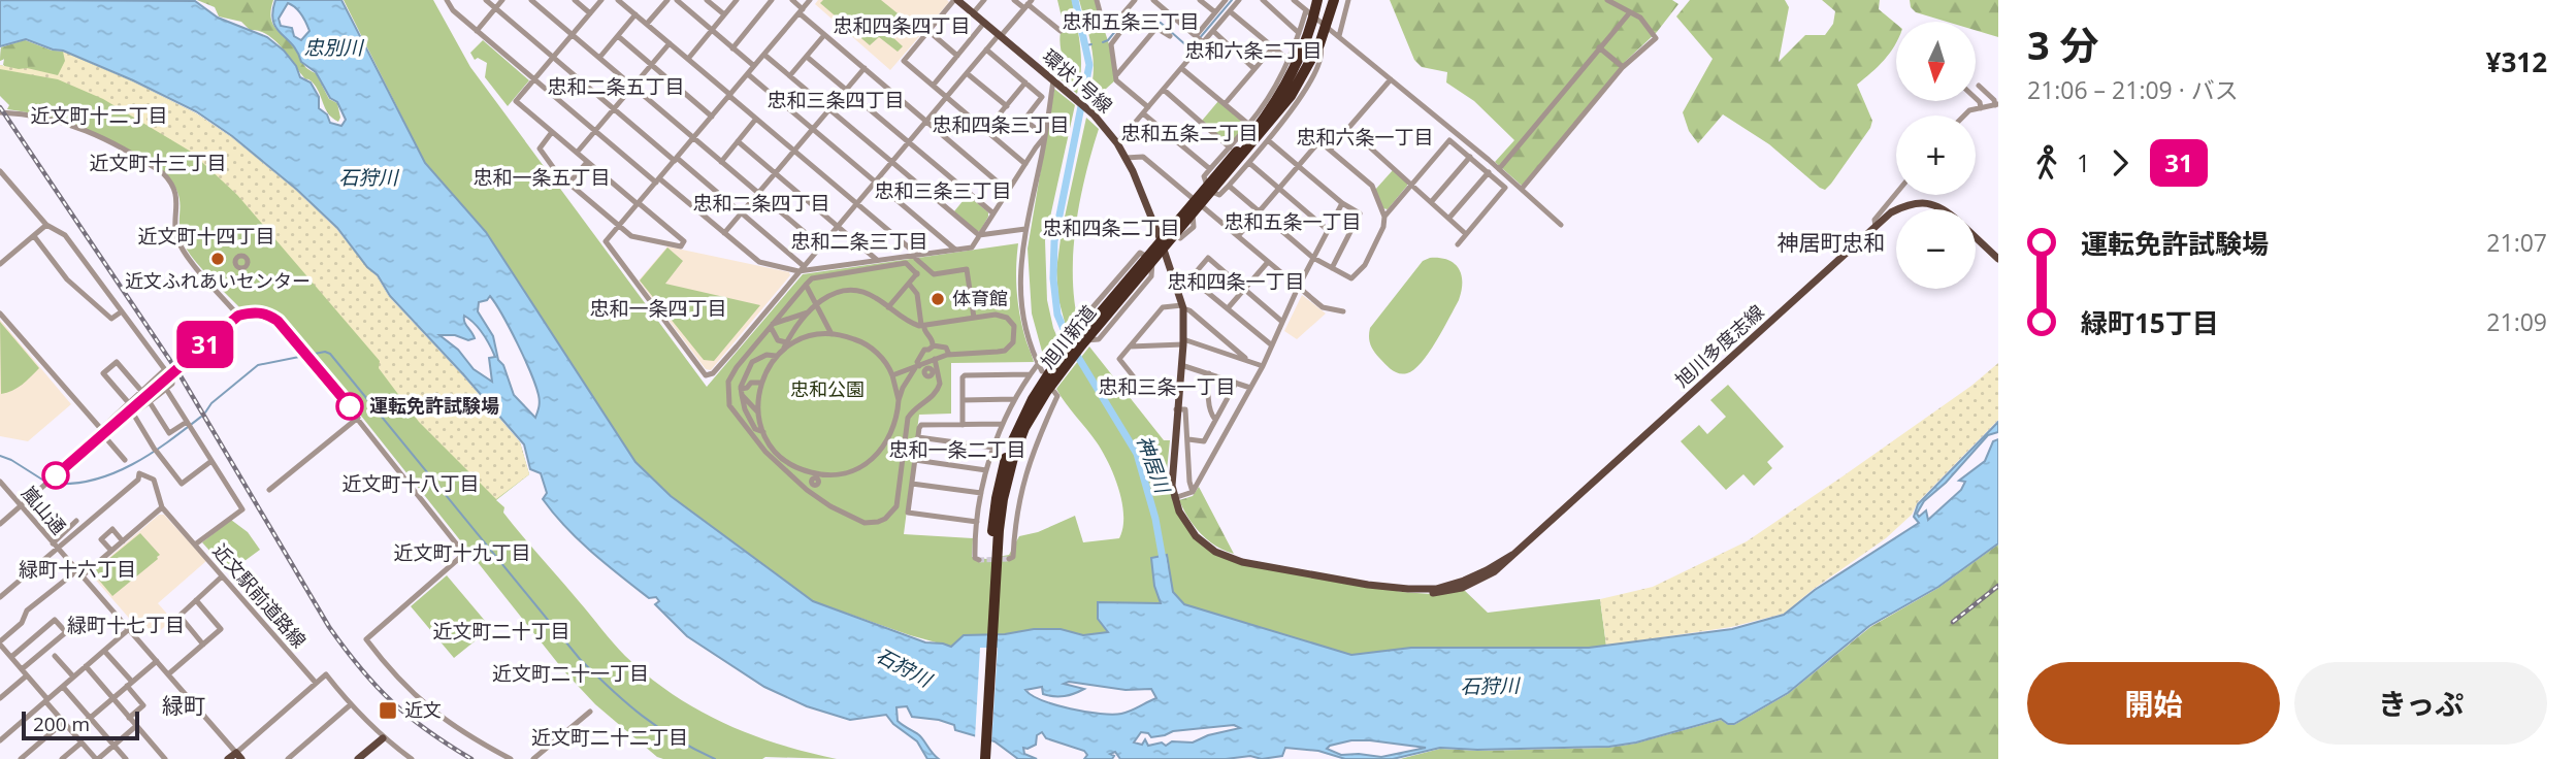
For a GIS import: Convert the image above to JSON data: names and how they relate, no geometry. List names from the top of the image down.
{
  "streets": {
    "highway": ["旭川新道"],
    "main road": ["環状1号線", "旭川多度志線"],
    "street": ["嵐山通", "近文駅前道路線"]
  },
  "crossings": [
    ["環状1号線", "旭川新道"],
    ["環状1号線", "旭川多度志線"],
    ["旭川新道", "旭川多度志線"],
    ["嵐山通", "近文駅前道路線"]
  ],
  "districts": [
    "忠和五条三丁目",
    "忠和四条四丁目",
    "忠和六条二丁目",
    "忠和二条五丁目",
    "忠和三条四丁目",
    "近文町十二丁目",
    "忠和四条三丁目",
    "忠和五条二丁目",
    "忠和六条一丁目",
    "近文町十三丁目",
    "忠和一条五丁目",
    "忠和三条三丁目",
    "忠和二条四丁目",
    "忠和五条一丁目",
    "忠和四条二丁目",
    "近文町十四丁目",
    "忠和二条三丁目",
    "神居町忠和",
    "忠和四条一丁目",
    "忠和一条四丁目",
    "忠和三条一丁目",
    "忠和一条二丁目",
    "近文町十八丁目",
    "近文町十九丁目",
    "緑町十六丁目",
    "緑町十七丁目",
    "近文町二十丁目",
    "近文町二十一丁目",
    "緑町",
    "近文町二十二丁目"
  ],
  "water": ["忠別川", "石狩川", "神居川"],
  "parks": ["忠和公園"],
  "places": {
    "other": ["近文ふれあいセンター", "体育館", "運転免許試験場"],
    "transit": ["近文"]
  },
  "lines": ["bus line 31"],
  "scale_bar": "200 m",
  "north": "bottom",
  "page": {
    "on_map": "31",
    "heading": ["3 分", "21:06 – 21:09 · バス", "¥312"],
    "map_buttons": ["+", "−"],
    "legs": ["1", "31"],
    "list": [
      {
        "name": "運転免許試験場",
        "value": "21:07"
      },
      {
        "name": "緑町15丁目",
        "value": "21:09"
      }
    ],
    "buttons": ["開始", "きっぷ"],
    "scale": "200 m"
  }
}
